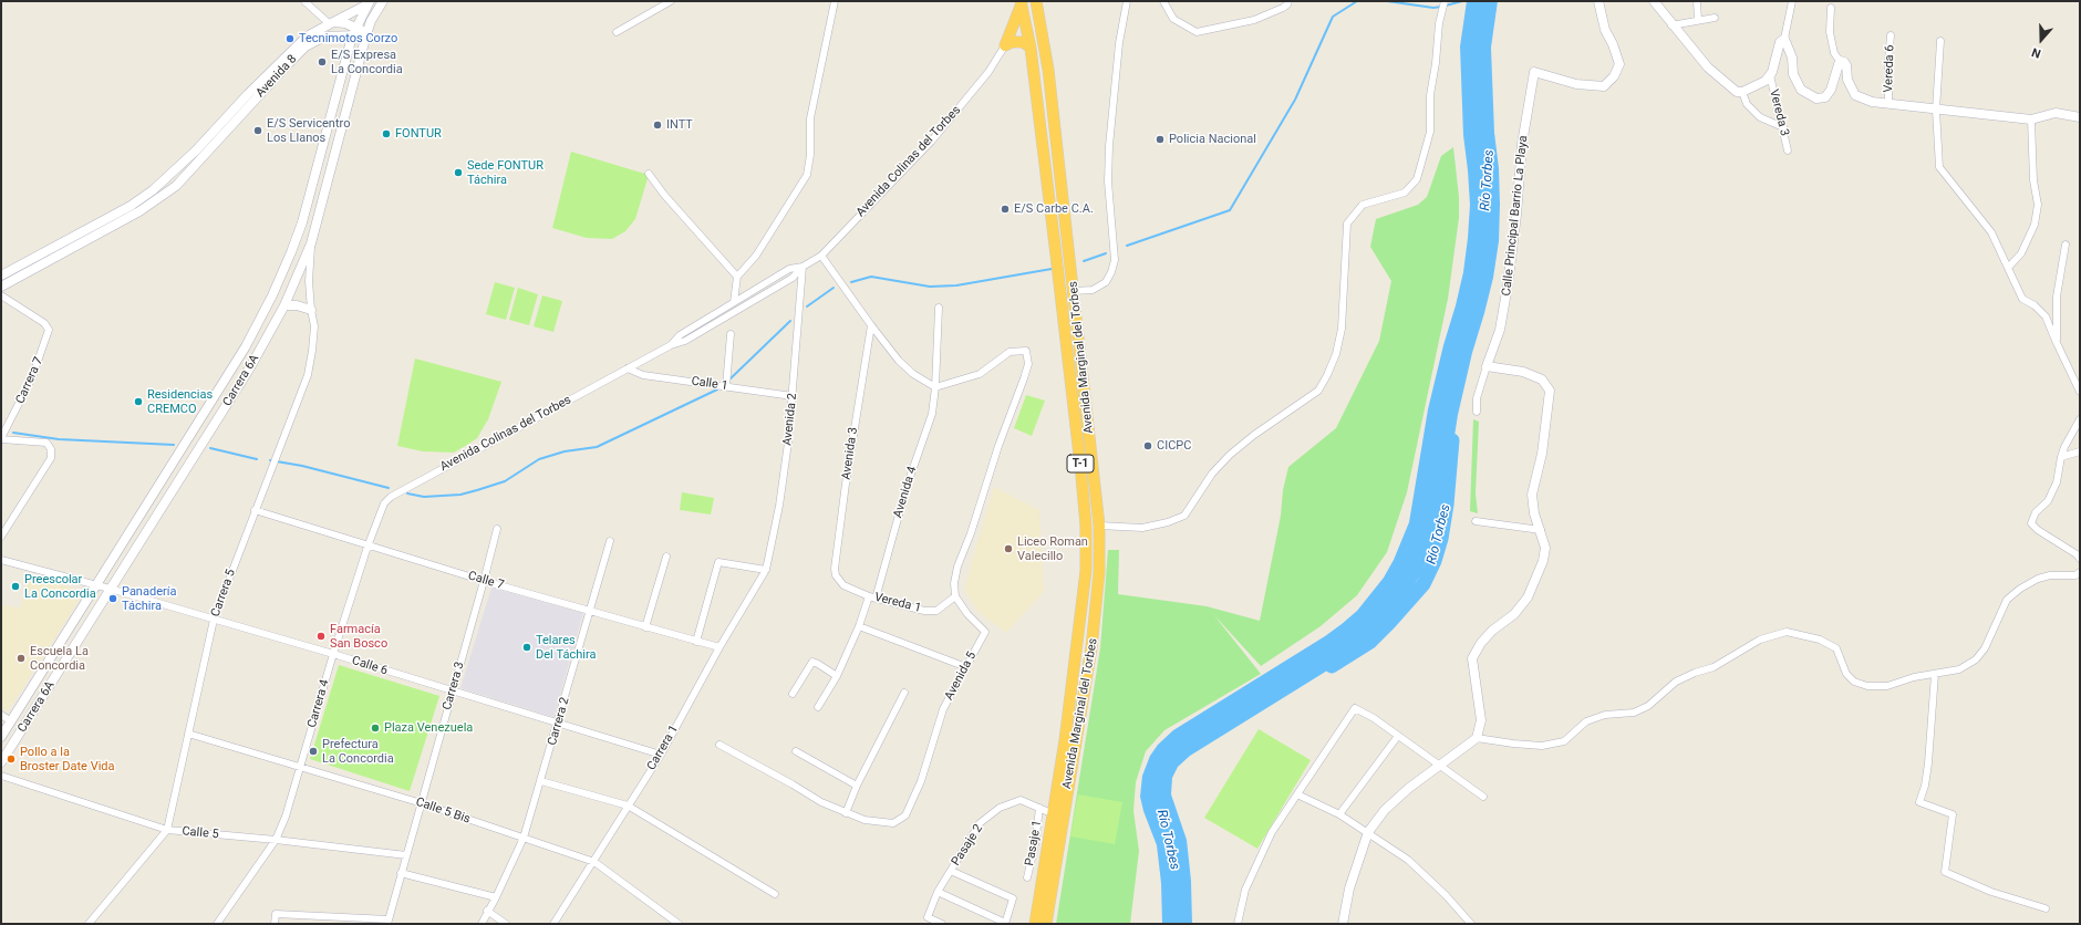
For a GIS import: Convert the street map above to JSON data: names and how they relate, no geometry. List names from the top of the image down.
{
  "streets": {
    "highway": ["Avenida Marginal del Torbes", "T-1"],
    "street": [
      "Vereda 6",
      "Avenida 8",
      "Vereda 3",
      "Avenida Colinas del Torbes",
      "Calle Principal Barrio La Playa",
      "Carrera 7",
      "Carrera 6A",
      "Calle 1",
      "Avenida 2",
      "Avenida 3",
      "Avenida 4",
      "Calle 7",
      "Carrera 5",
      "Vereda 1",
      "Calle 6",
      "Avenida 5",
      "Carrera 3",
      "Carrera 4",
      "Carrera 2",
      "Carrera 1",
      "Calle 5 Bis",
      "Calle 5",
      "Pasaje 1",
      "Pasaje 2"
    ]
  },
  "crossings": [
    ["Avenida 8", "Carrera 6A"],
    ["Avenida Colinas del Torbes", "Calle 1"],
    ["Avenida Colinas del Torbes", "Avenida 2"],
    ["Avenida Colinas del Torbes", "Calle 7"],
    ["Avenida Colinas del Torbes", "Carrera 4"],
    ["Avenida Marginal del Torbes", "Pasaje 2"],
    ["Carrera 6A", "Carrera 5"],
    ["Carrera 6A", "Calle 6"],
    ["Calle 1", "Avenida 2"],
    ["Avenida 2", "Carrera 1"],
    ["Avenida 3", "Vereda 1"],
    ["Avenida 4", "Vereda 1"],
    ["Calle 7", "Carrera 5"],
    ["Calle 7", "Carrera 3"],
    ["Calle 7", "Carrera 4"],
    ["Calle 7", "Carrera 2"],
    ["Calle 7", "Carrera 1"],
    ["Carrera 5", "Calle 6"],
    ["Carrera 5", "Calle 5 Bis"],
    ["Carrera 5", "Calle 5"],
    ["Vereda 1", "Avenida 5"],
    ["Calle 6", "Carrera 3"],
    ["Calle 6", "Carrera 4"],
    ["Calle 6", "Carrera 2"],
    ["Calle 6", "Carrera 1"],
    ["Carrera 3", "Calle 5 Bis"],
    ["Carrera 3", "Calle 5"],
    ["Carrera 4", "Calle 5 Bis"],
    ["Carrera 4", "Calle 5"],
    ["Carrera 2", "Calle 5 Bis"],
    ["Carrera 1", "Calle 5 Bis"],
    ["Pasaje 1", "Pasaje 2"]
  ],
  "water": ["Río Torbes"],
  "places": [
    "Tecnimotos Corzo",
    "E/S Expresa La Concordia",
    "INTT",
    "E/S Servicentro Los Llanos",
    "FONTUR",
    "Policia Nacional",
    "Sede FONTUR Táchira",
    "E/S Carbe C.A.",
    "Residencias CREMCO",
    "CICPC",
    "Liceo Roman Valecillo",
    "Preescolar La Concordia",
    "Panadería Táchira",
    "Farmacía San Bosco",
    "Telares Del Táchira",
    "Escuela La Concordia",
    "Plaza Venezuela",
    "Prefectura La Concordia",
    "Pollo a la Broster Date Vida"
  ],
  "north": "bottom"
}
